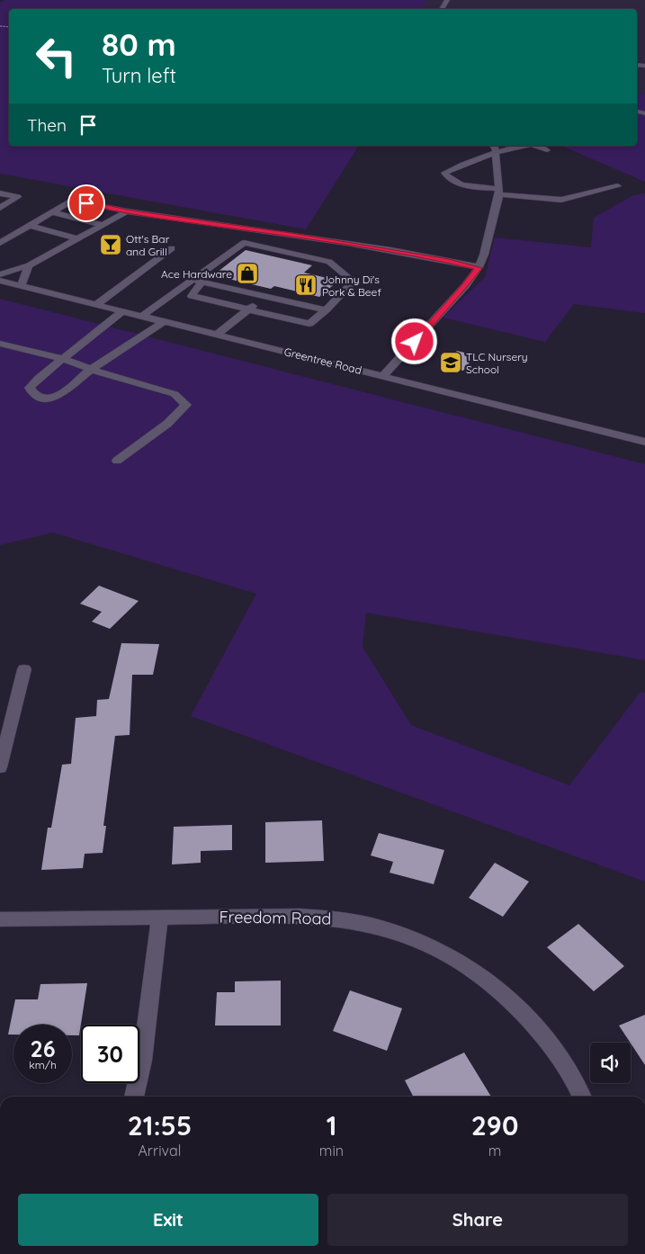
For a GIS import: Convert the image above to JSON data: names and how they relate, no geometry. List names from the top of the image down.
{
  "streets": {
    "street": ["Greentree Road", "Freedom Road"]
  },
  "places": {
    "bar": ["Ott's Bar and Grill"],
    "shop": ["Ace Hardware"],
    "restaurant": ["Johnny Di's Pork & Beef"],
    "school or university": ["TLC Nursery School"]
  },
  "page": {
    "turn": ["80 m", "Turn left"],
    "then": "Then",
    "speed": "26 km/h",
    "limit": "30",
    "eta": [
      "21:55",
      "Arrival",
      "1",
      "min",
      "290",
      "m"
    ],
    "buttons": ["Exit", "Share"]
  }
}
